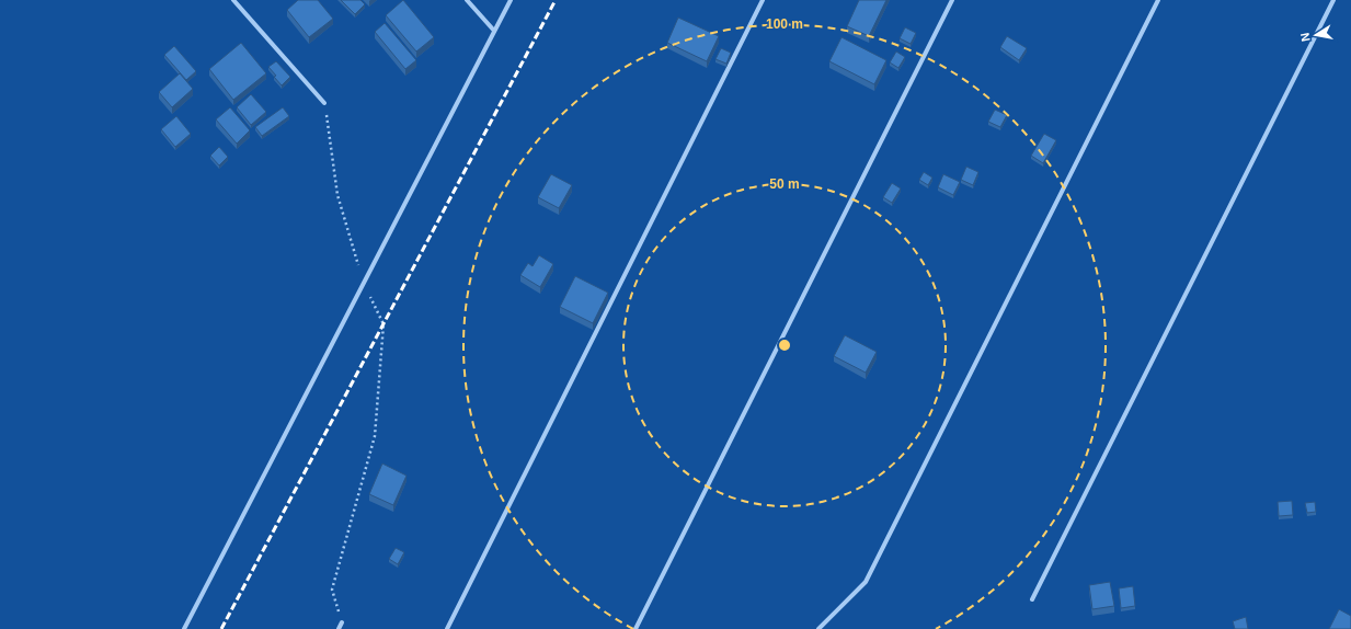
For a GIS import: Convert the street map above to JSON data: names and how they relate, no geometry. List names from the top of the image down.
{
  "north": "left",
  "rings": ["100 m", "50 m"]
}
